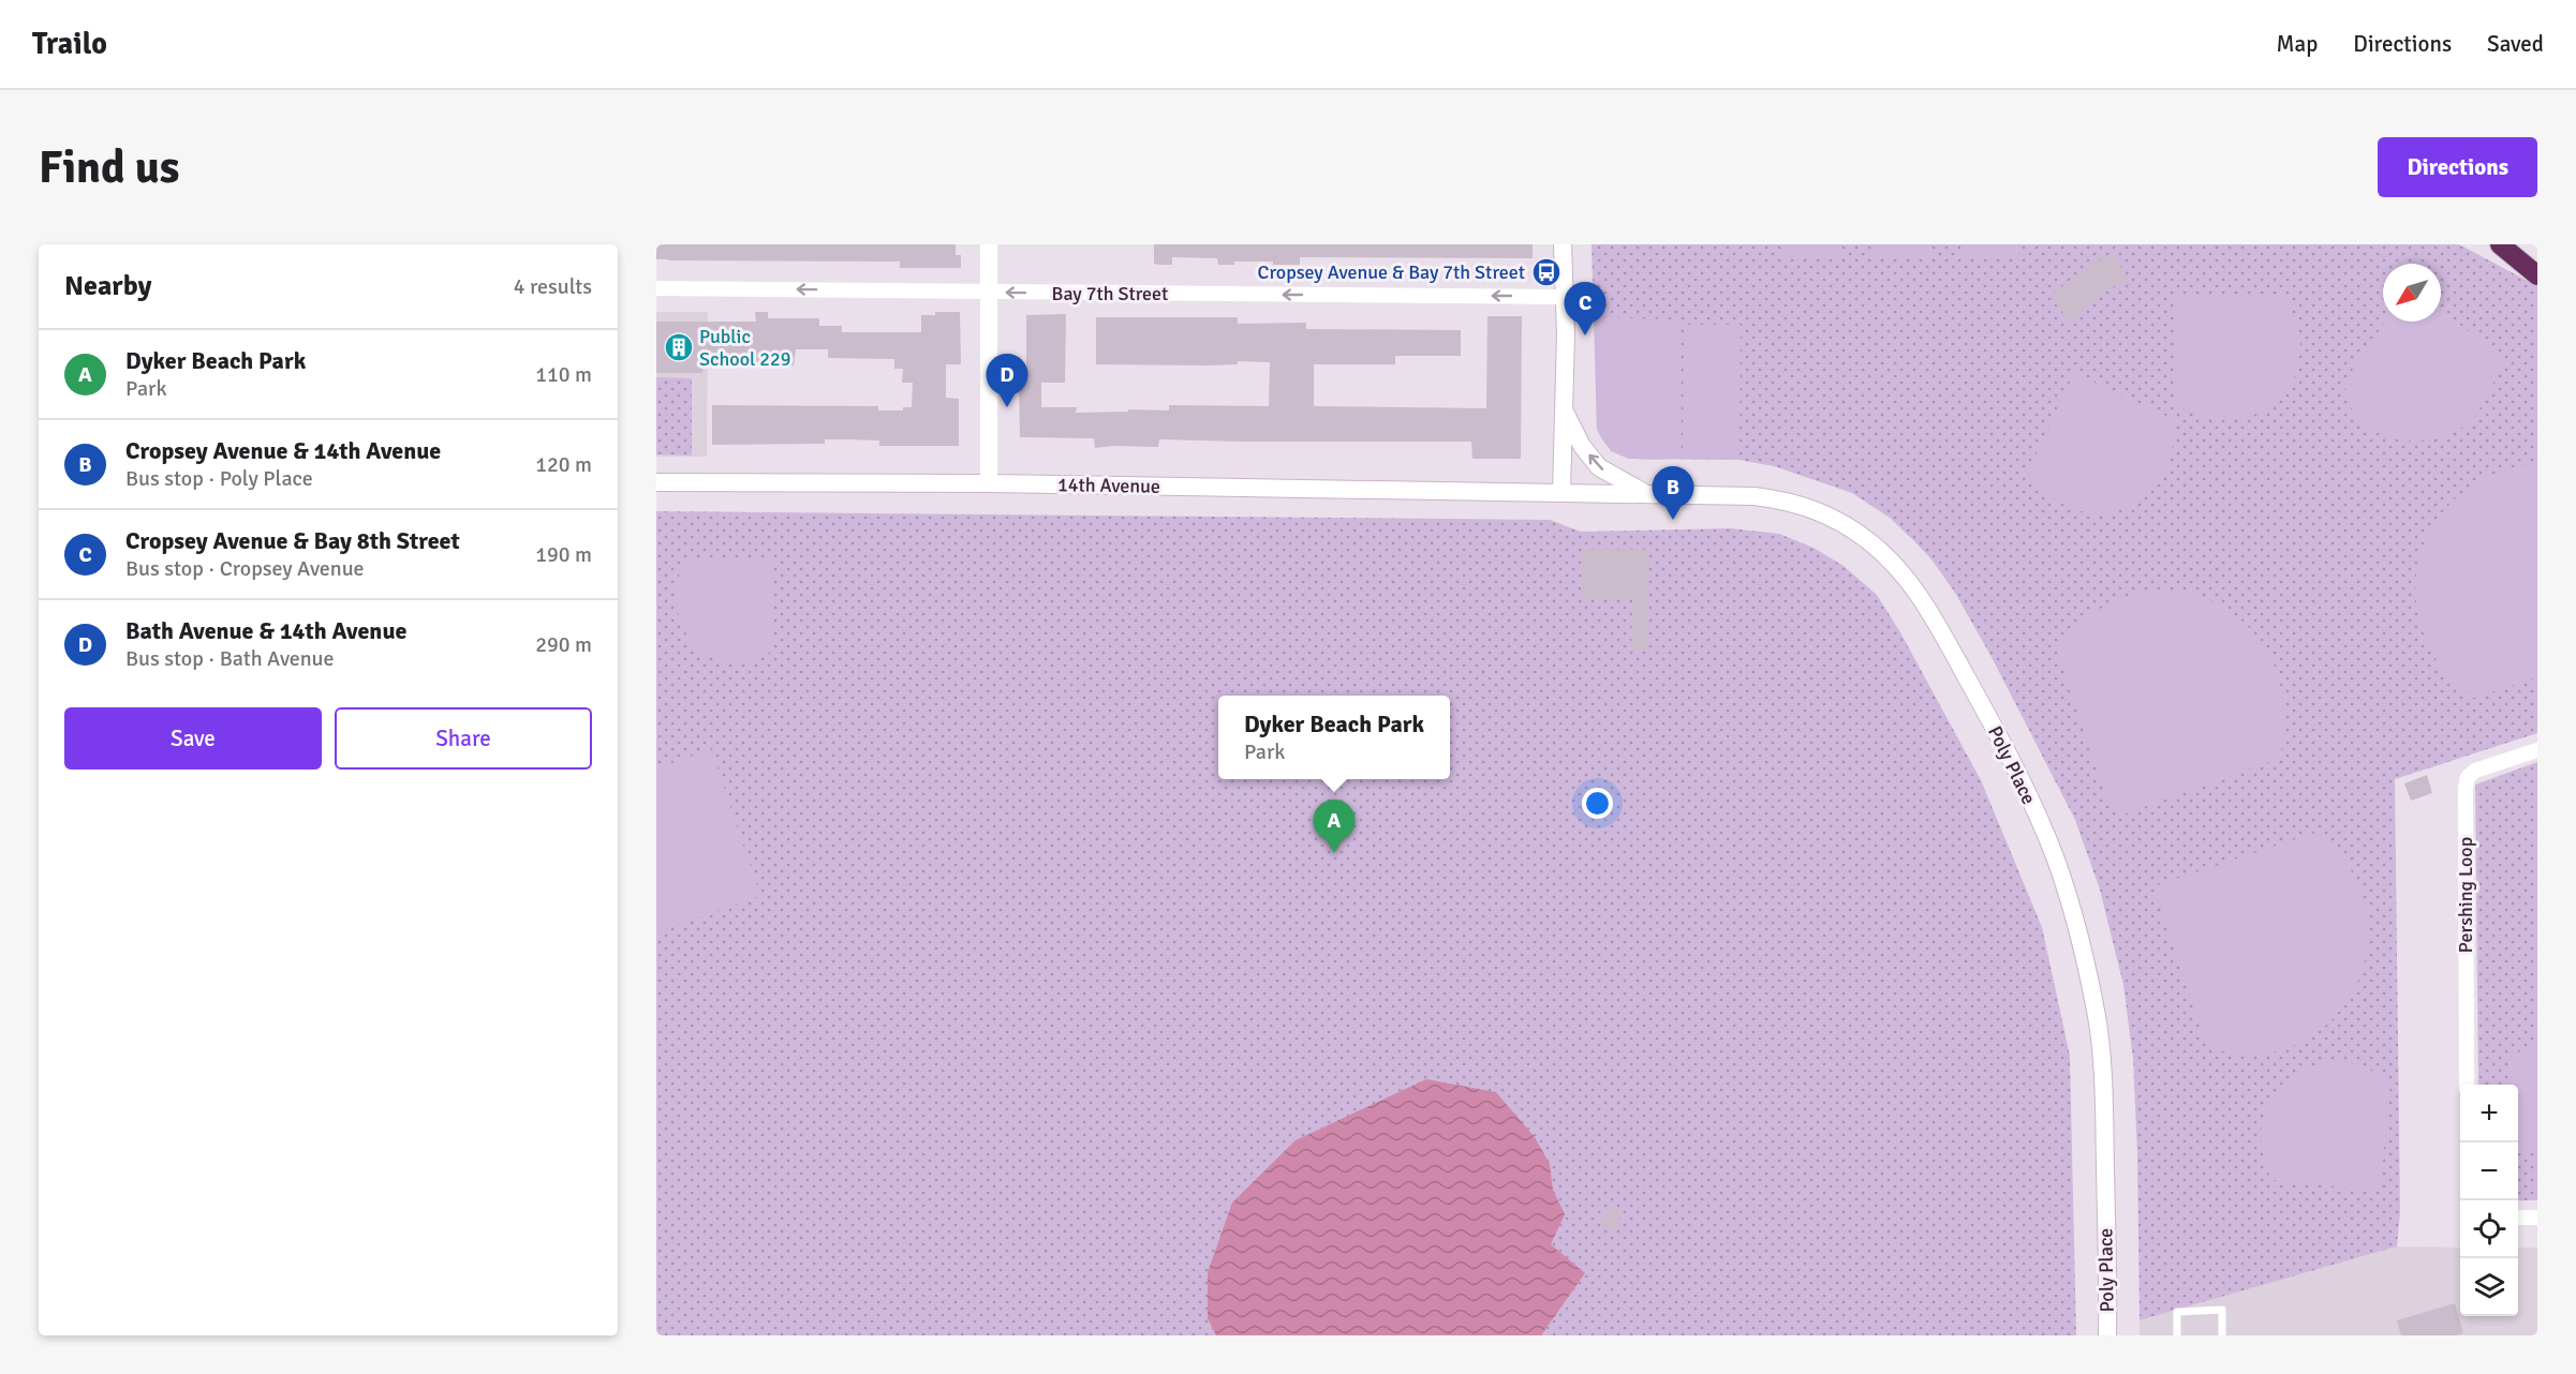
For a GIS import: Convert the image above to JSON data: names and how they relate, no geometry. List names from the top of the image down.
{
  "streets": {
    "main road": ["14th Avenue", "Poly Place"],
    "street": ["Bay 7th Street", "Pershing Loop"]
  },
  "crossings": [
    ["14th Avenue", "Poly Place"]
  ],
  "one_way": ["Bay 7th Street"],
  "places": {
    "bus stop": ["Cropsey Avenue & Bay 7th Street"],
    "building": ["Public School 229"]
  },
  "north": "bottom left",
  "page": {
    "header": "Trailo",
    "nav": ["Map", "Directions", "Saved"],
    "buttons": [
      "Directions",
      ["Save", "Share"]
    ],
    "title": "Find us",
    "heading": ["Nearby", "4 results"],
    "pins": [
      "C",
      "D",
      "B",
      "A"
    ],
    "list": [
      {
        "mark": "A",
        "name": "Dyker Beach Park",
        "note": "Park",
        "value": "110 m"
      },
      {
        "mark": "B",
        "name": "Cropsey Avenue & 14th Avenue",
        "note": "Bus stop · Poly Place",
        "value": "120 m"
      },
      {
        "mark": "C",
        "name": "Cropsey Avenue & Bay 8th Street",
        "note": "Bus stop · Cropsey Avenue",
        "value": "190 m"
      },
      {
        "mark": "D",
        "name": "Bath Avenue & 14th Avenue",
        "note": "Bus stop · Bath Avenue",
        "value": "290 m"
      }
    ],
    "popup": ["Dyker Beach Park", "Park"],
    "map_buttons": ["+", "−"]
  }
}
